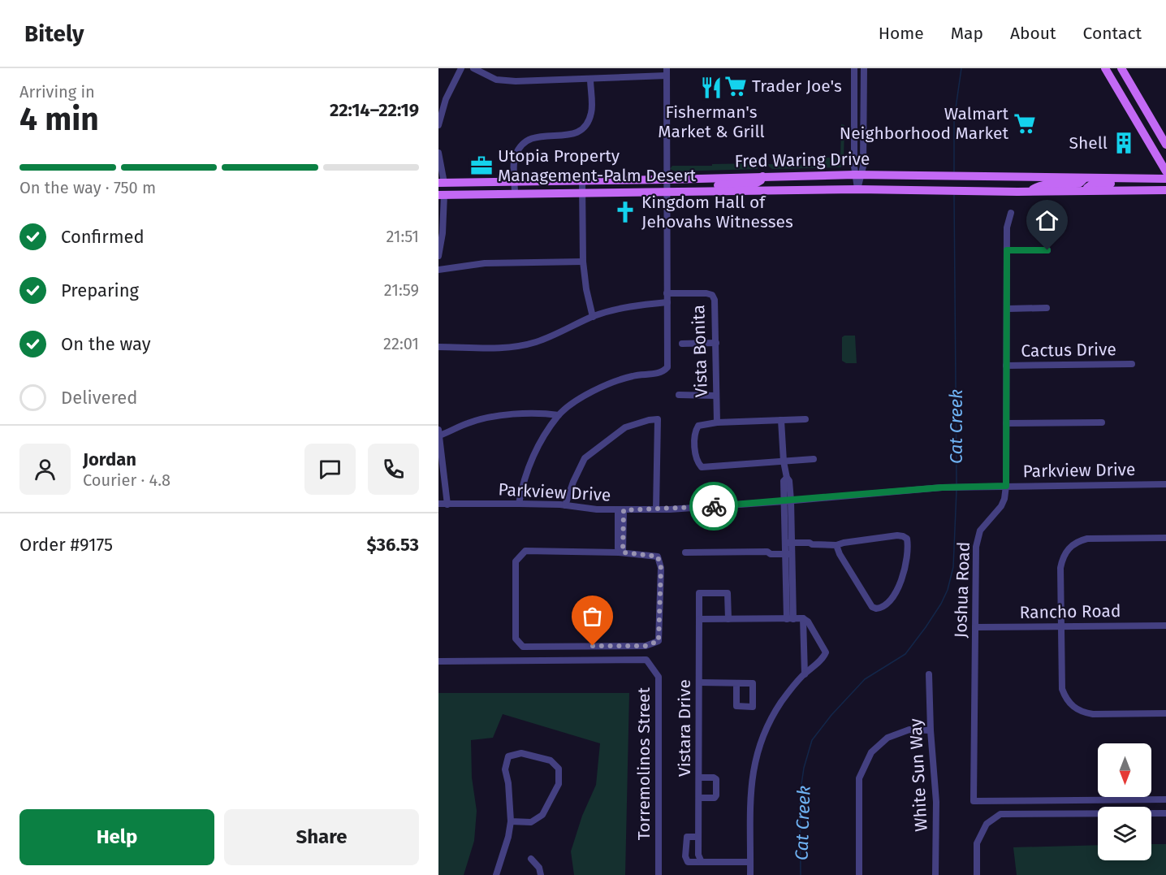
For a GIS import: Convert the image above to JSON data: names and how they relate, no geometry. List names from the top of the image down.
{
  "streets": {
    "main road": ["Fred Waring Drive"],
    "street": [
      "Cactus Drive",
      "Vista Bonita",
      "Parkview Drive",
      "Joshua Road",
      "Rancho Road",
      "Vistara Drive",
      "Torremolinos Street",
      "White Sun Way"
    ]
  },
  "crossings": [
    ["Cactus Drive", "Joshua Road"],
    ["Parkview Drive", "Joshua Road"],
    ["Joshua Road", "Rancho Road"]
  ],
  "water": ["Cat Creek"],
  "places": {
    "supermarket": ["Trader Joe's", "Walmart Neighborhood Market"],
    "restaurant": ["Fisherman's Market & Grill"],
    "building": ["Shell"],
    "office": ["Utopia Property Management-Palm Desert"],
    "church": ["Kingdom Hall of Jehovahs Witnesses"]
  },
  "north": "bottom",
  "page": {
    "header": "Bitely",
    "nav": [
      "Home",
      "Map",
      "About",
      "Contact"
    ],
    "heading": ["4 min", "Arriving in", "22:14–22:19"],
    "panel": [
      "Jordan",
      "Courier · 4.8",
      "Order #9175",
      "$36.53"
    ],
    "bar": "On the way · 750 m",
    "list": [
      ["Confirmed", "21:51"],
      ["Preparing", "21:59"],
      ["On the way", "22:01"],
      "Delivered"
    ],
    "buttons": ["Help", "Share"]
  }
}
